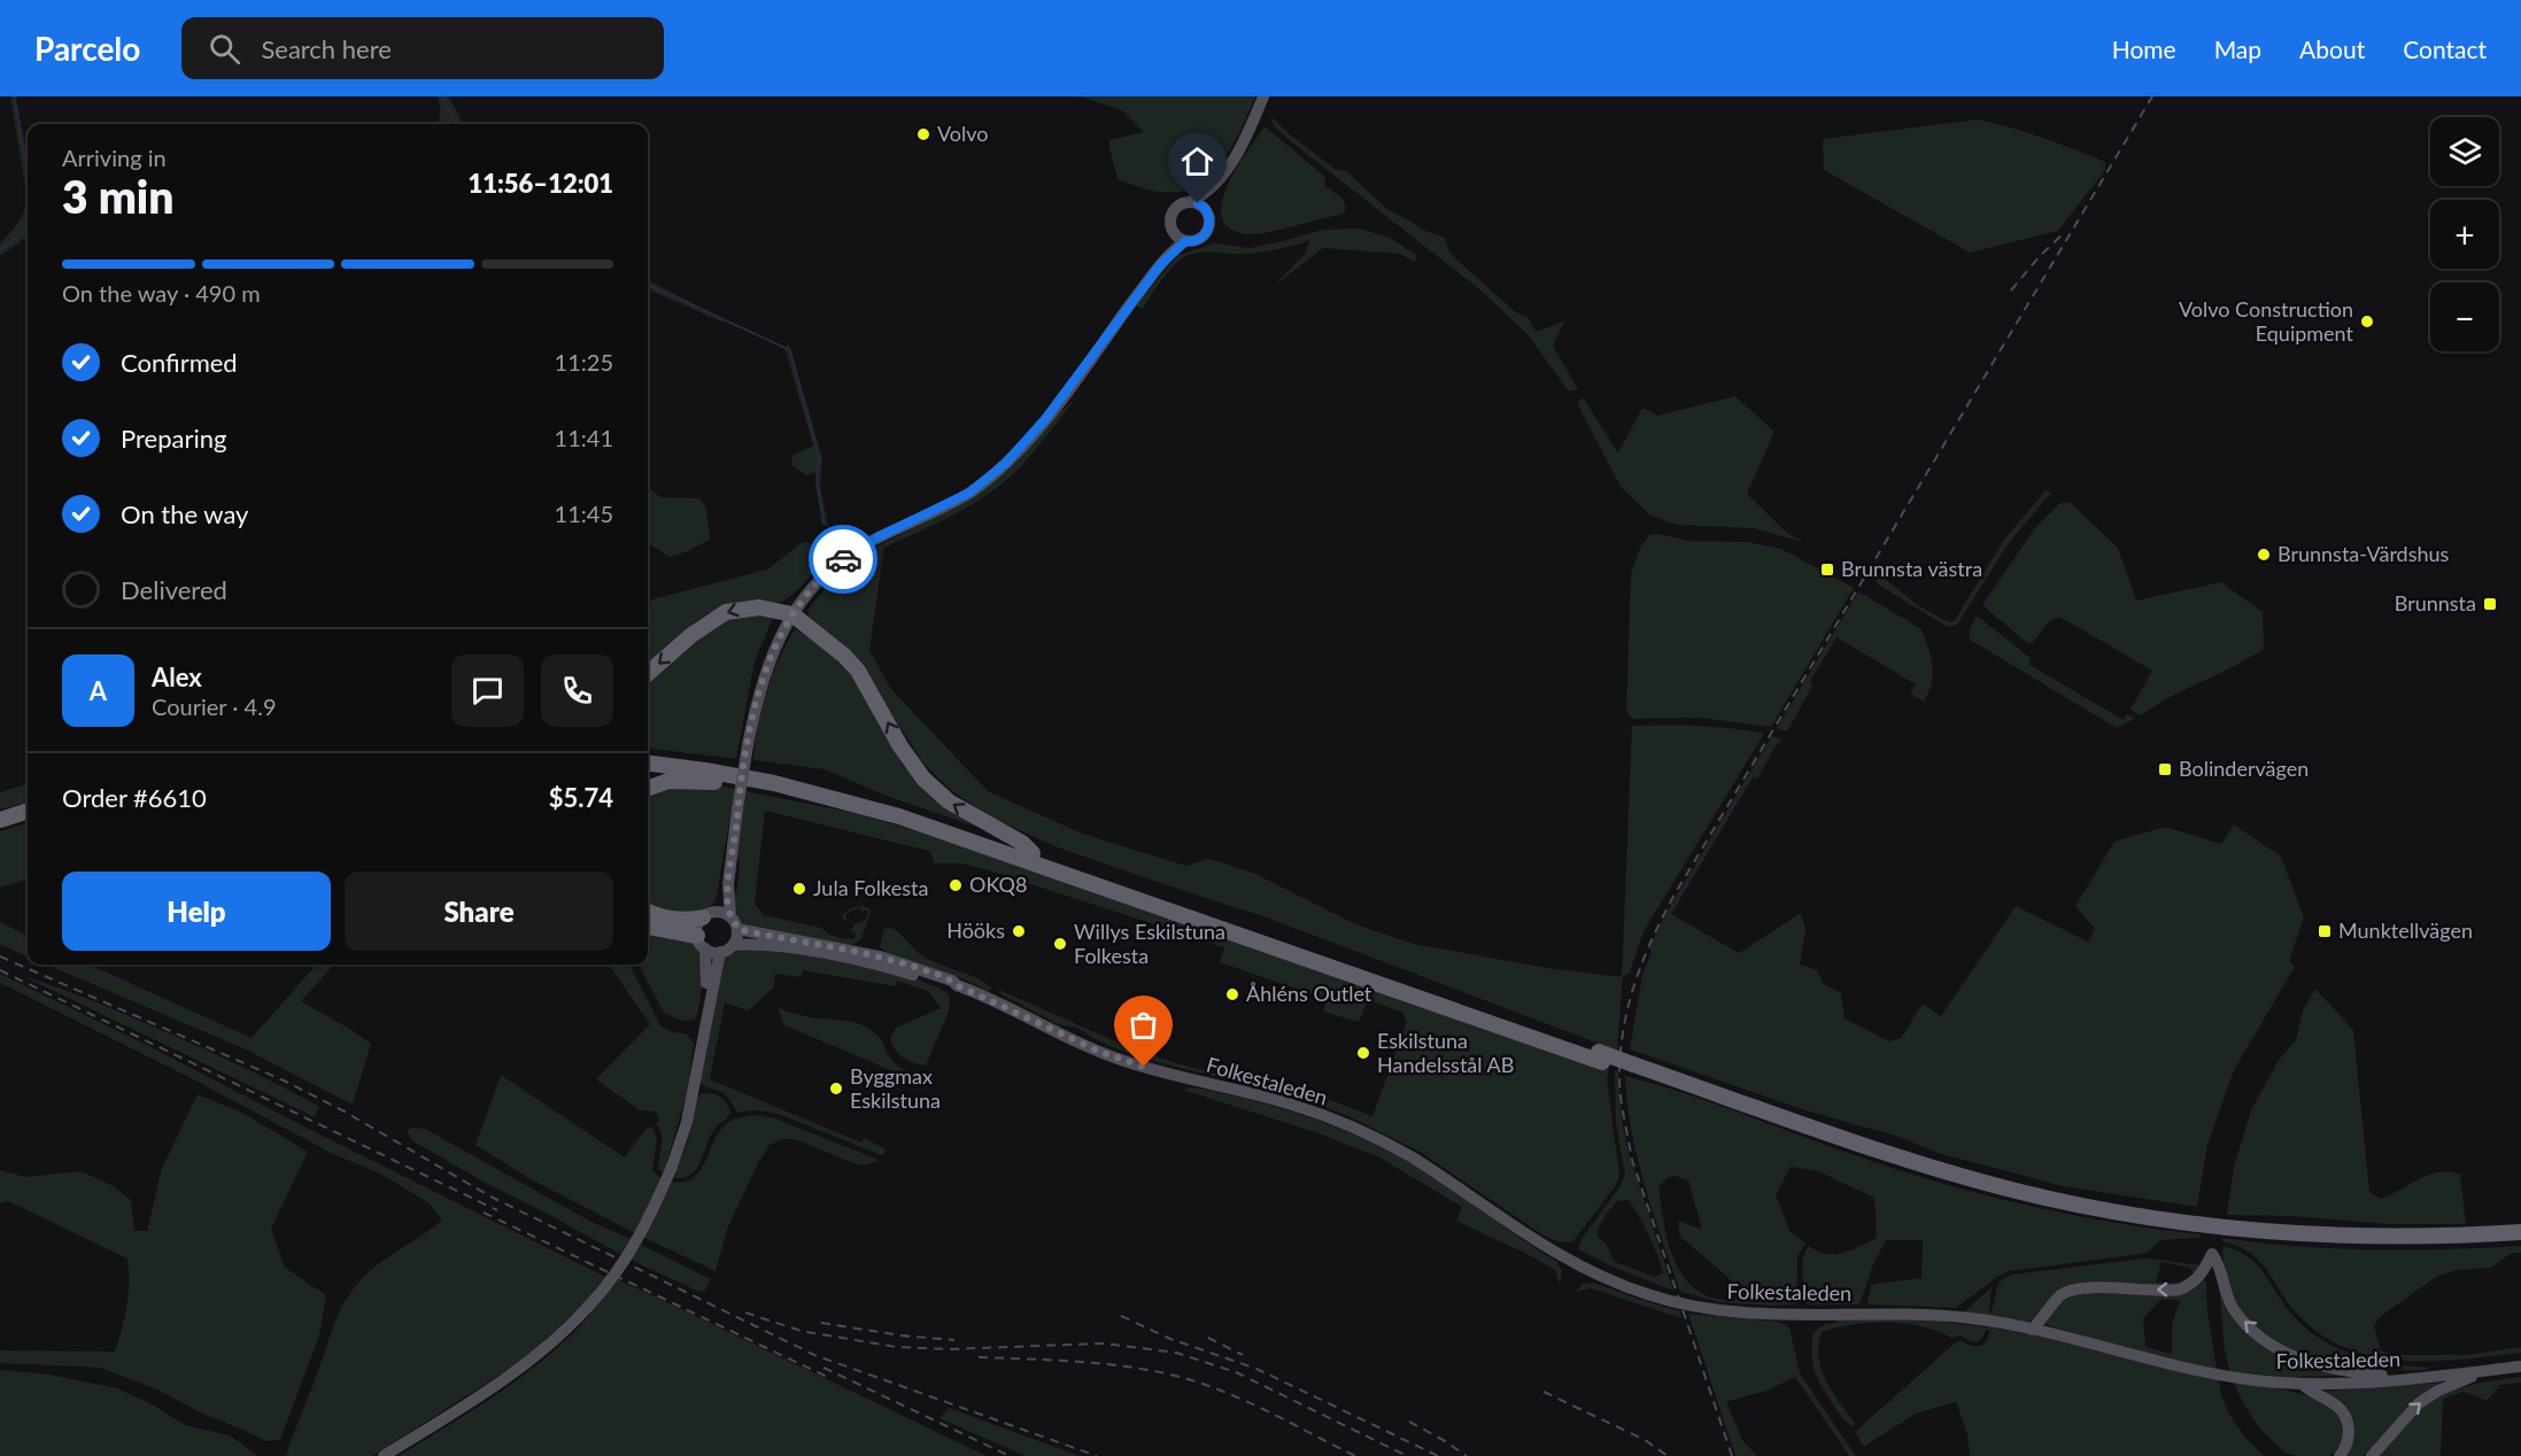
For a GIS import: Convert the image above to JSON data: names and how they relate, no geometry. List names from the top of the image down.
{
  "streets": {
    "main road": ["Folkestaleden"]
  },
  "places": {
    "other": [
      "Volvo",
      "Volvo Construction Equipment",
      "Brunnsta-Värdshus",
      "OKQ8",
      "Jula Folkesta",
      "Hööks",
      "Willys Eskilstuna Folkesta",
      "Åhléns Outlet",
      "Eskilstuna Handelsstål AB",
      "Byggmax Eskilstuna"
    ],
    "transit": [
      "Brunnsta västra",
      "Brunnsta",
      "Bolindervägen",
      "Munktellvägen"
    ]
  },
  "page": {
    "header": "Parcelo",
    "search": "Search here",
    "nav": [
      "Home",
      "Map",
      "About",
      "Contact"
    ],
    "map_buttons": ["+", "−"],
    "heading": ["3 min", "Arriving in", "11:56–12:01"],
    "panel": [
      "Alex",
      "Courier · 4.9",
      "Order #6610",
      "$5.74"
    ],
    "bar": "On the way · 490 m",
    "list": [
      ["Confirmed", "11:25"],
      ["Preparing", "11:41"],
      ["On the way", "11:45"],
      "Delivered"
    ],
    "round": "A",
    "buttons": ["Help", "Share"]
  }
}
